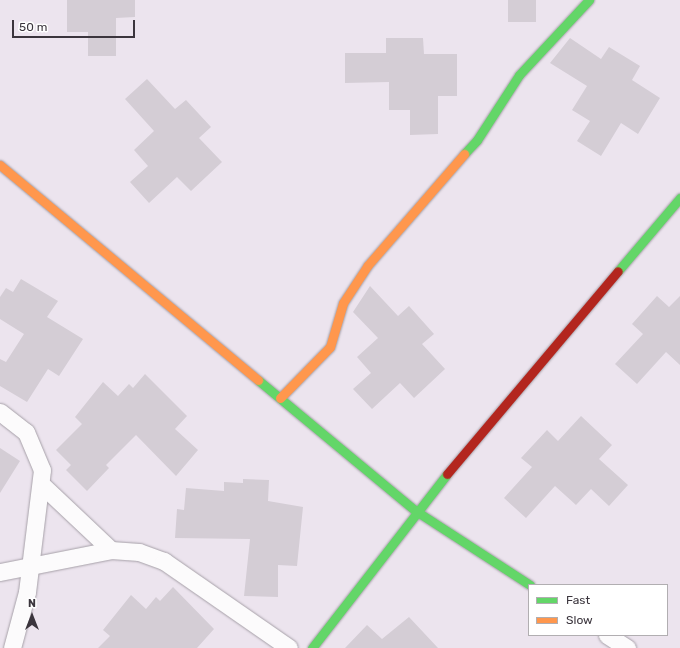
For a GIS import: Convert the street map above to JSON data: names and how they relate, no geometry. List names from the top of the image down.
{
  "legend": ["Fast", "Slow"],
  "scale_bar": "50 m",
  "north": "top"
}
